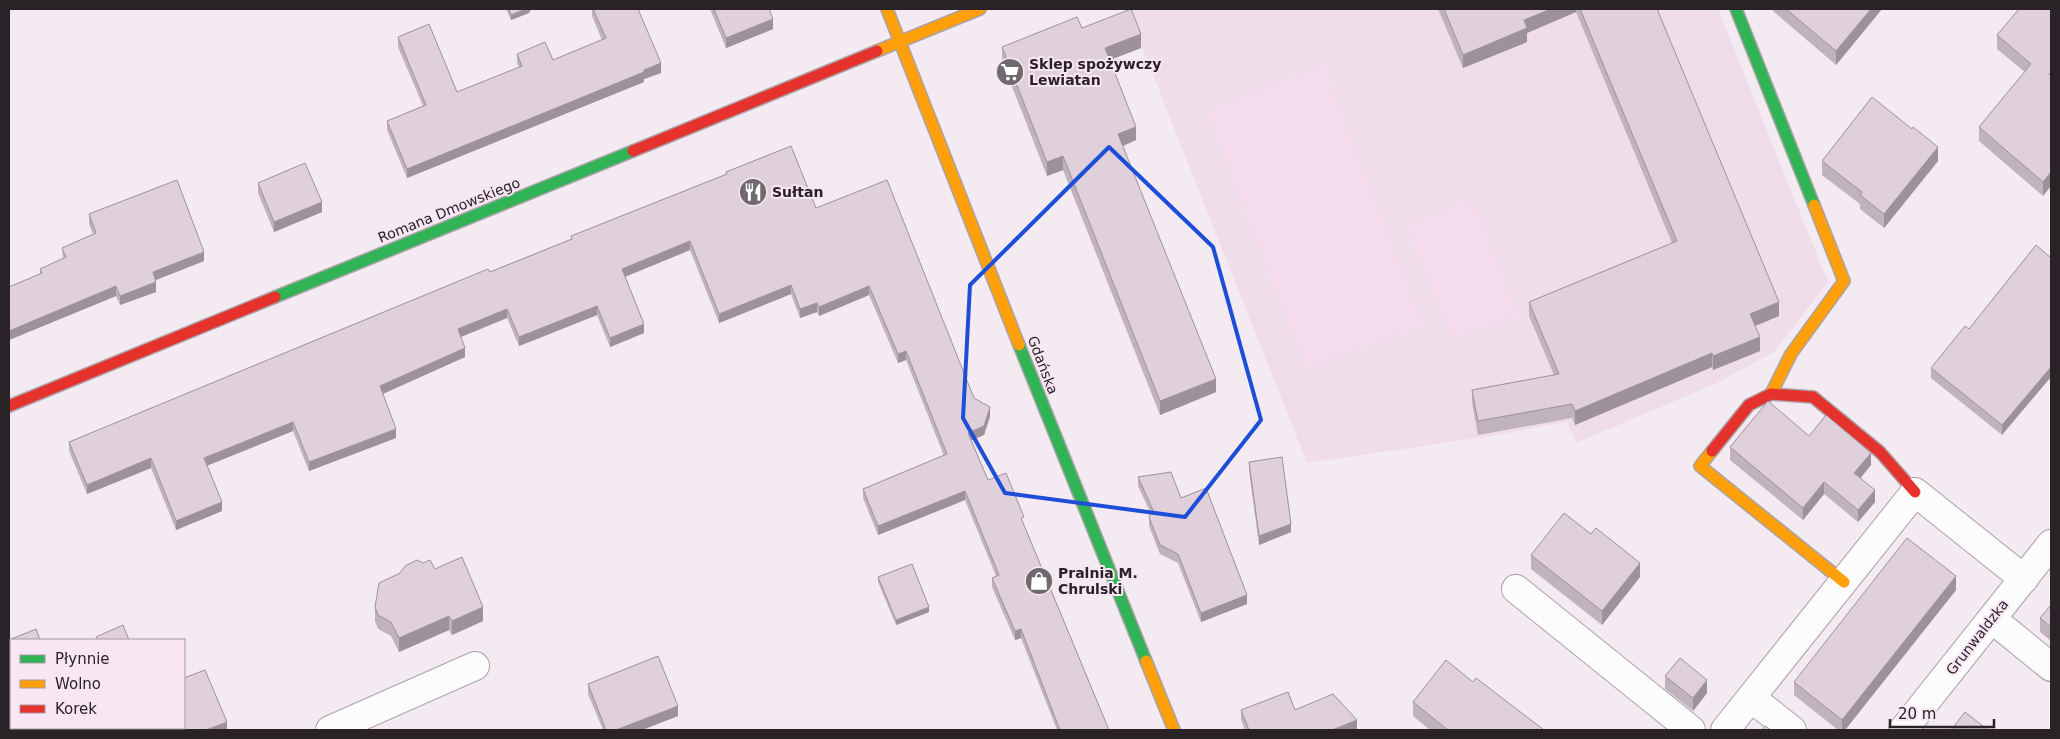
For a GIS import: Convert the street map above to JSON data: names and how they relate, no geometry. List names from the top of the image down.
{
  "streets": {
    "street": ["Romana Dmowskiego", "Gdańska", "Grunwaldzka"]
  },
  "crossings": [
    ["Romana Dmowskiego", "Gdańska"]
  ],
  "places": {
    "supermarket": ["Sklep spożywczy Lewiatan"],
    "restaurant": ["Sułtan"],
    "shop": ["Pralnia M. Chrulski"]
  },
  "legend": ["Płynnie", "Wolno", "Korek"],
  "scale_bar": "20 m"
}
